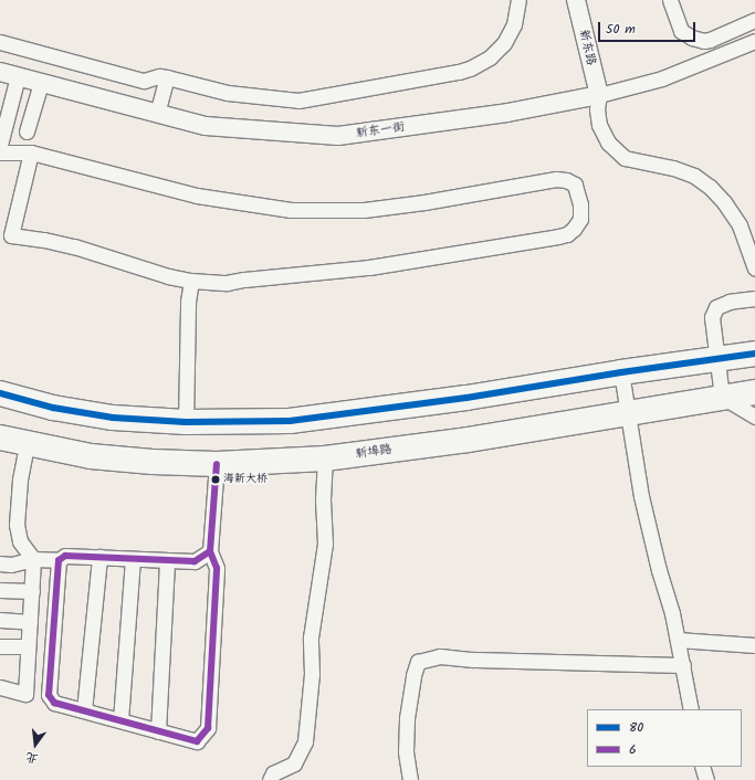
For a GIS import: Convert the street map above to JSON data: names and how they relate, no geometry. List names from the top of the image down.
{
  "streets": {
    "highway": ["新埠路"],
    "street": ["新东路", "新东一街"]
  },
  "crossings": [
    ["新东路", "新东一街"]
  ],
  "places": ["海新大桥"],
  "lines": ["transit line 80", "transit line 6"],
  "legend": ["80", "6"],
  "scale_bar": "50 m",
  "north": "bottom"
}
